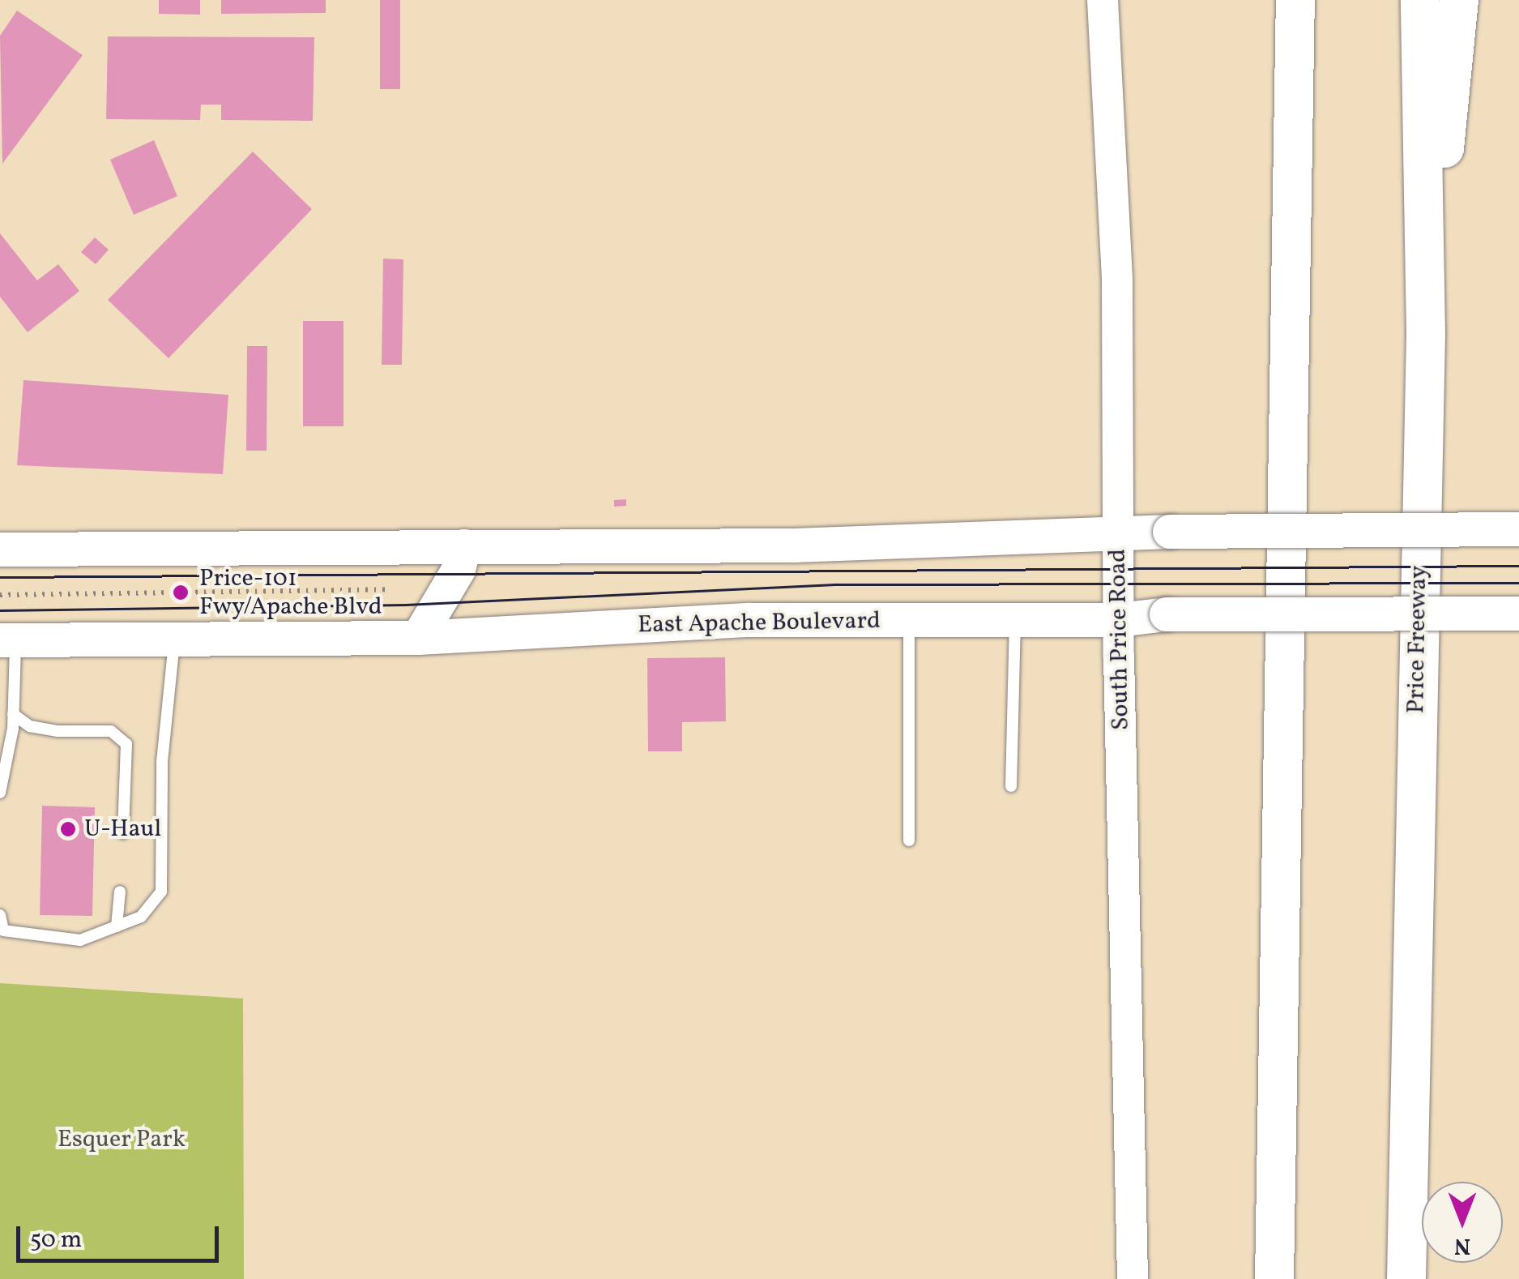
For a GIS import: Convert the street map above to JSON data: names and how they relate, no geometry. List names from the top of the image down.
{
  "streets": {
    "highway": ["Price Freeway"],
    "main road": ["East Apache Boulevard", "South Price Road"]
  },
  "crossings": [
    ["East Apache Boulevard", "South Price Road"]
  ],
  "parks": ["Esquer Park"],
  "places": ["Price-101 Fwy/Apache Blvd", "U-Haul"],
  "scale_bar": "50 m",
  "north": "bottom"
}
